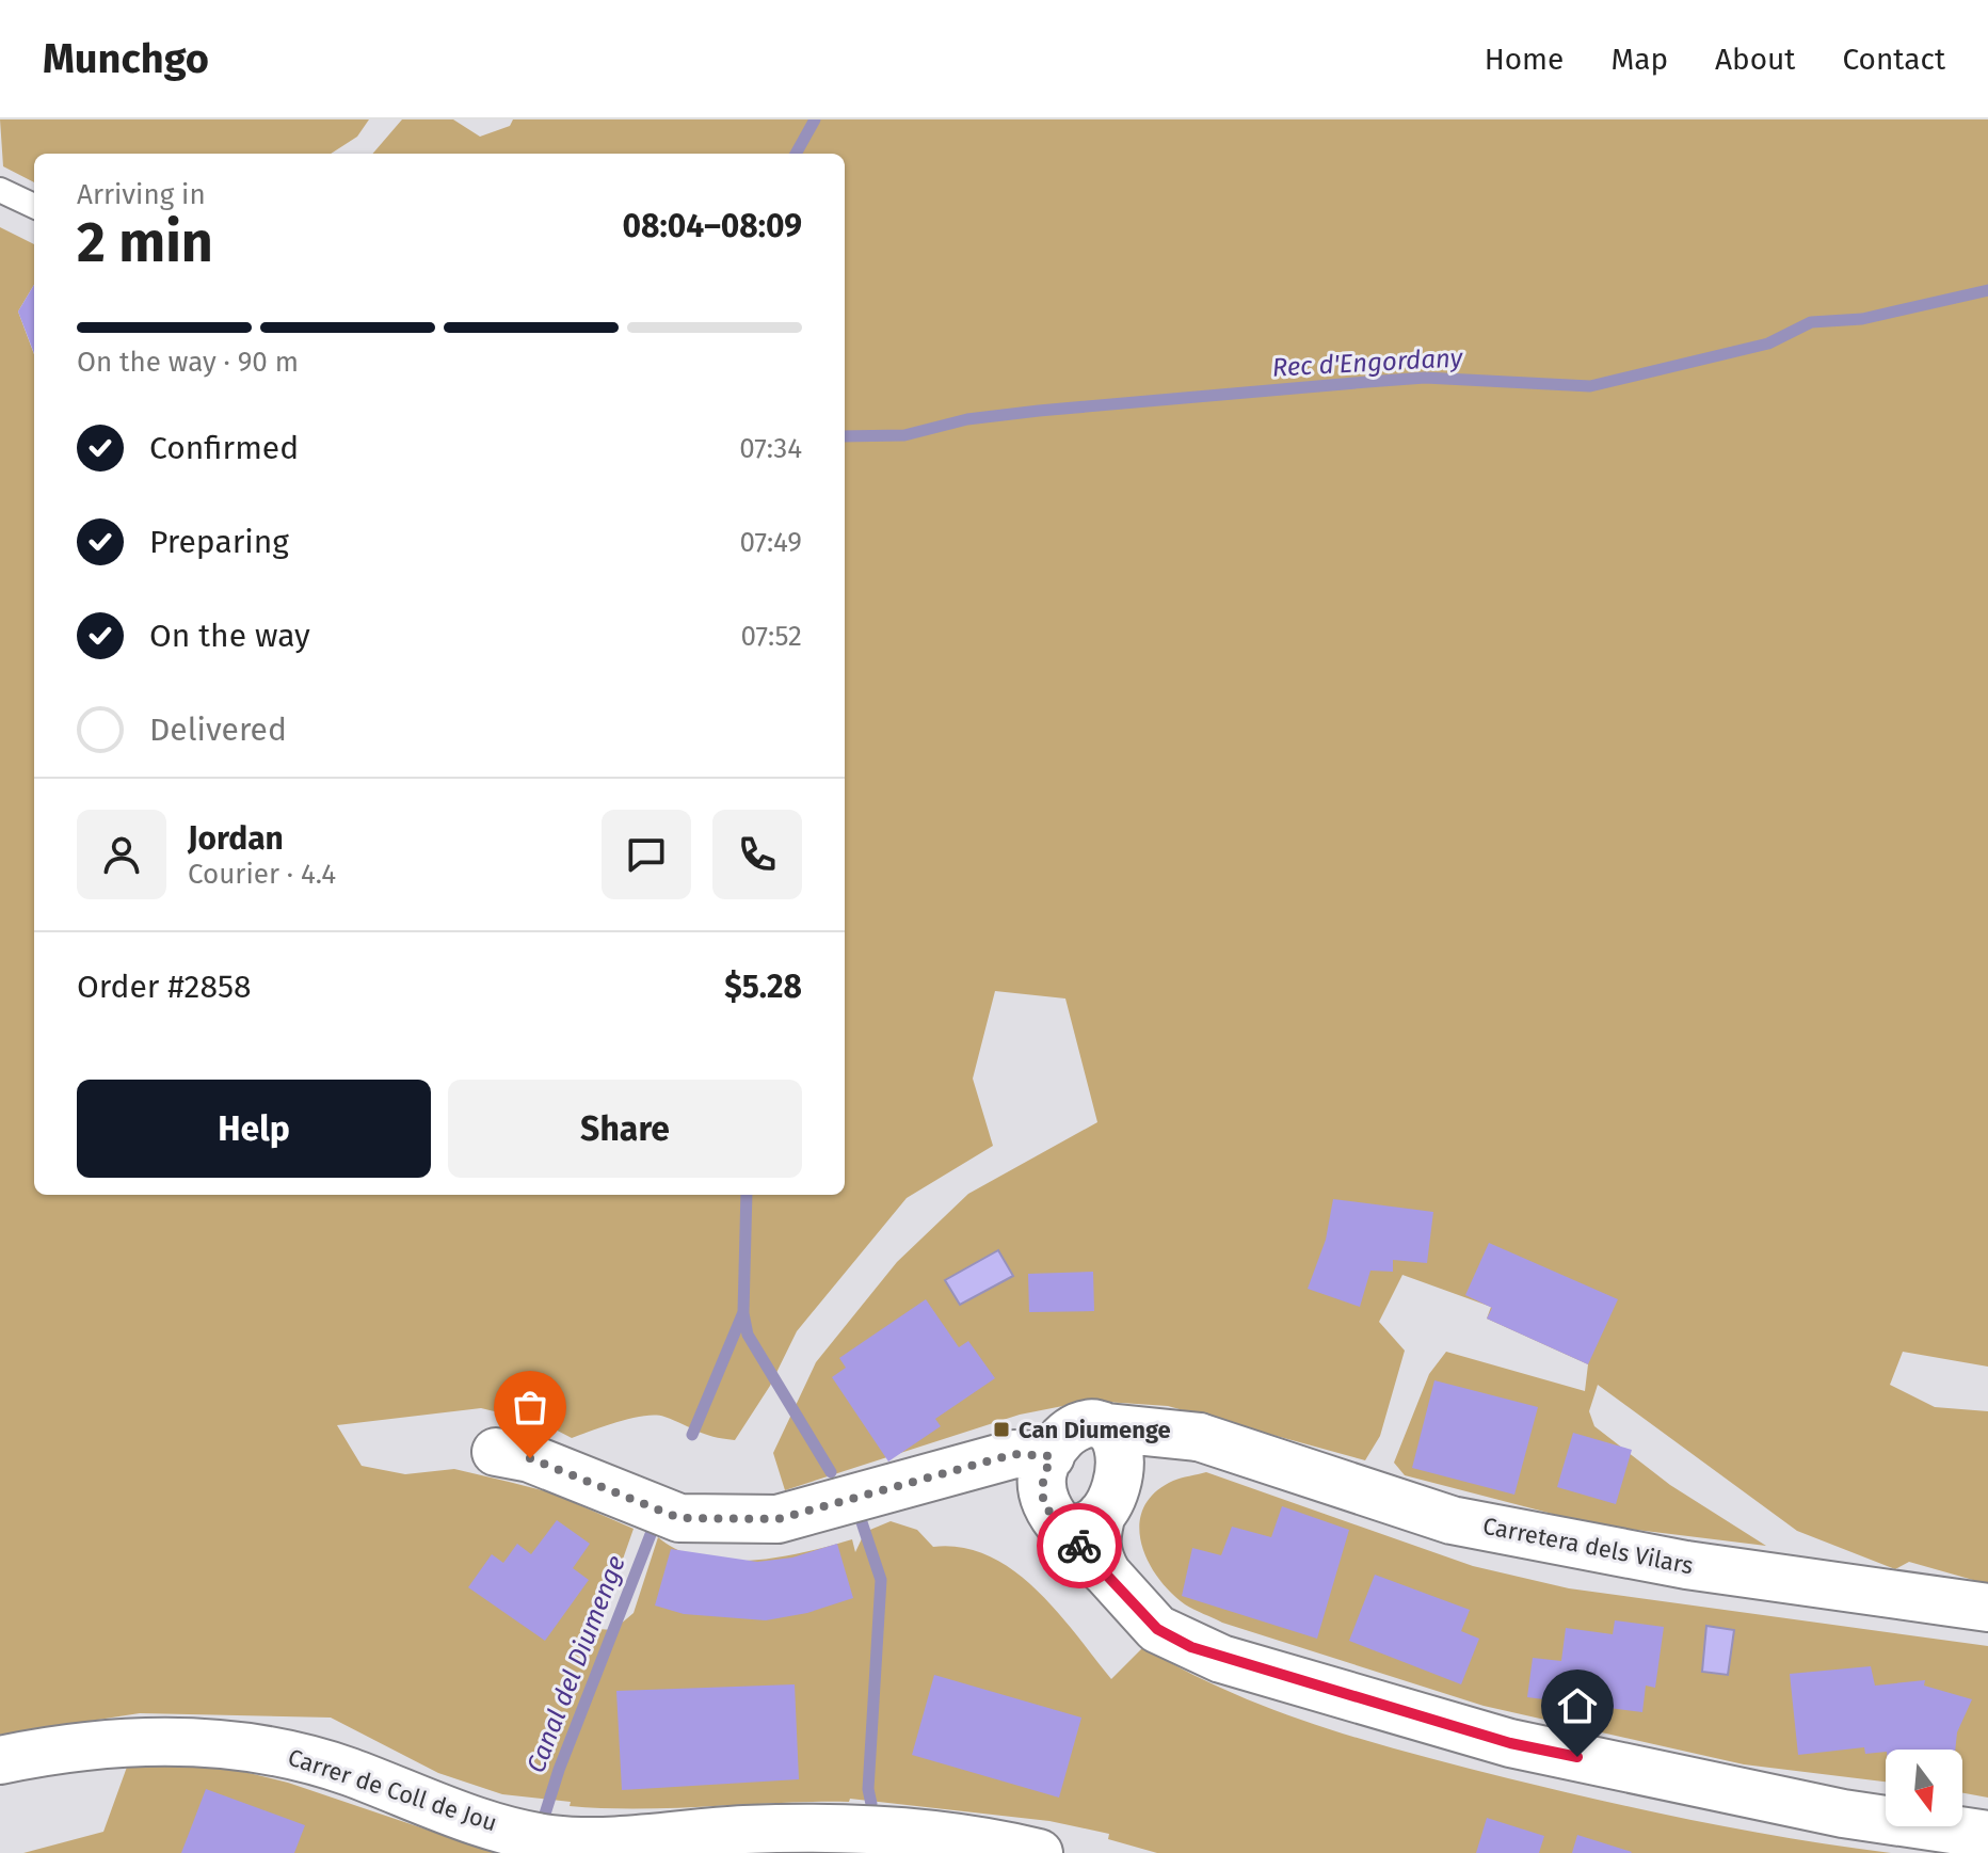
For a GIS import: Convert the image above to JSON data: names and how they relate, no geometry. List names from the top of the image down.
{
  "streets": {
    "street": ["Carretera dels Vilars", "Carrer de Coll de Jou"]
  },
  "water": ["Rec d'Engordany", "Canal del Diumenge"],
  "places": {
    "transit": ["Can Diumenge"]
  },
  "north": "bottom",
  "page": {
    "header": "Munchgo",
    "nav": [
      "Home",
      "Map",
      "About",
      "Contact"
    ],
    "heading": ["2 min", "Arriving in", "08:04–08:09"],
    "panel": [
      "Jordan",
      "Courier · 4.4",
      "Order #2858",
      "$5.28"
    ],
    "bar": "On the way · 90 m",
    "list": [
      ["Confirmed", "07:34"],
      ["Preparing", "07:49"],
      ["On the way", "07:52"],
      "Delivered"
    ],
    "buttons": ["Help", "Share"]
  }
}
